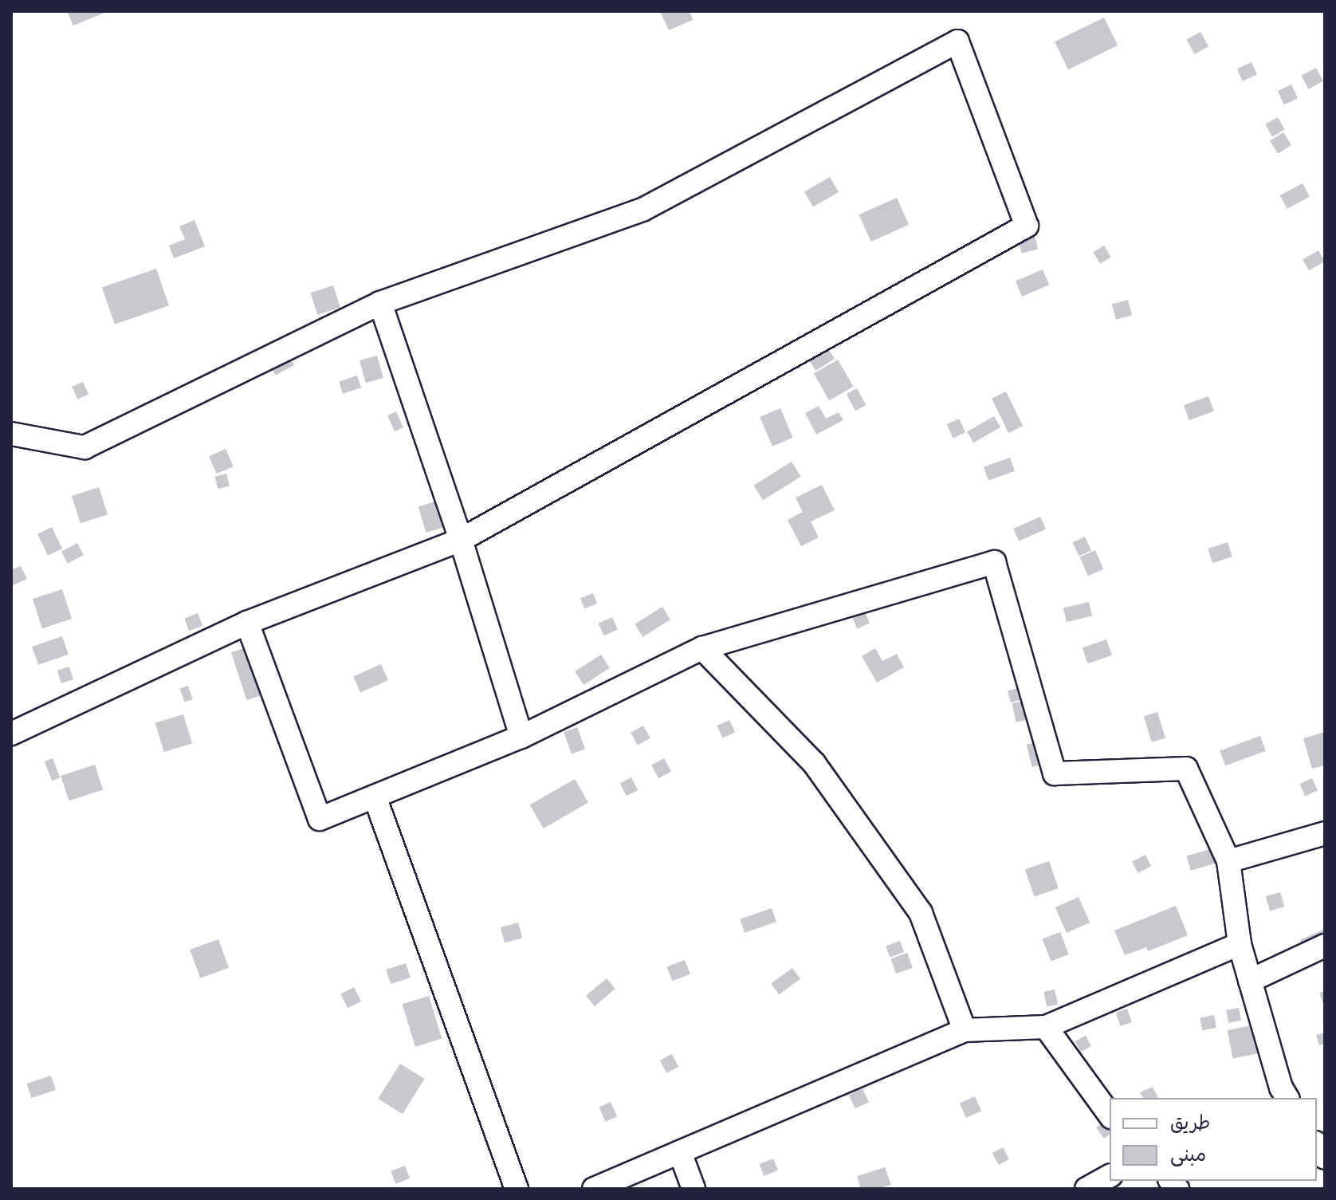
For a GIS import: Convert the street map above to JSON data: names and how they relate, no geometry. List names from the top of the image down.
{
  "legend": ["طريق", "مبنى"]
}
